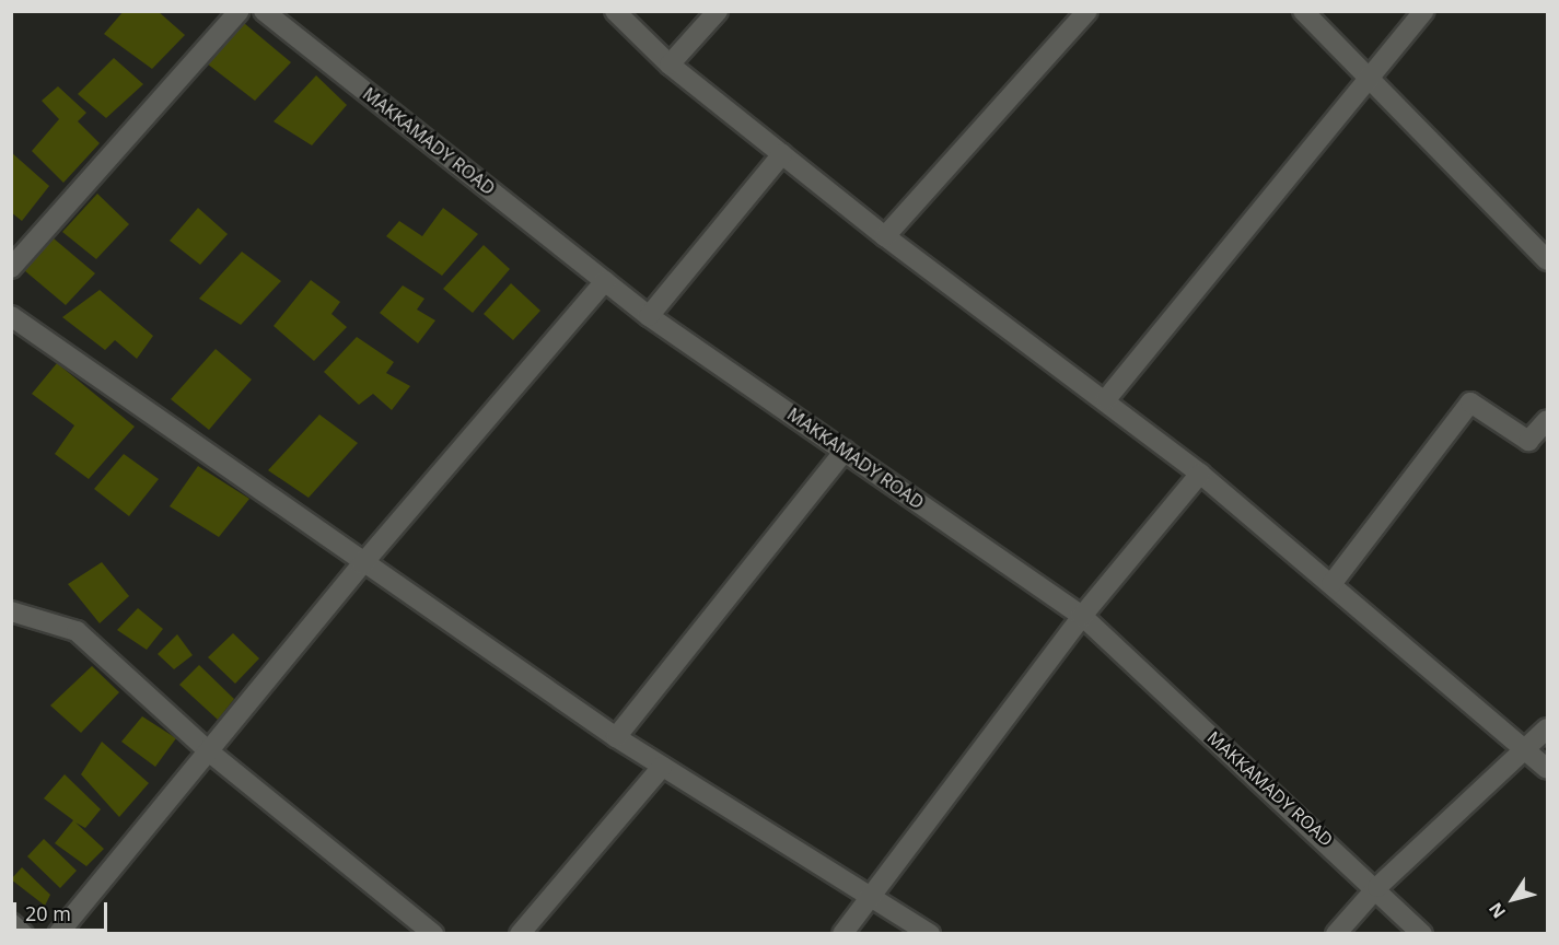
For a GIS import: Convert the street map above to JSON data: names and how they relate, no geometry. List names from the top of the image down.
{
  "streets": {
    "street": ["MAKKAMADY ROAD"]
  },
  "scale_bar": "20 m",
  "north": "bottom left"
}
